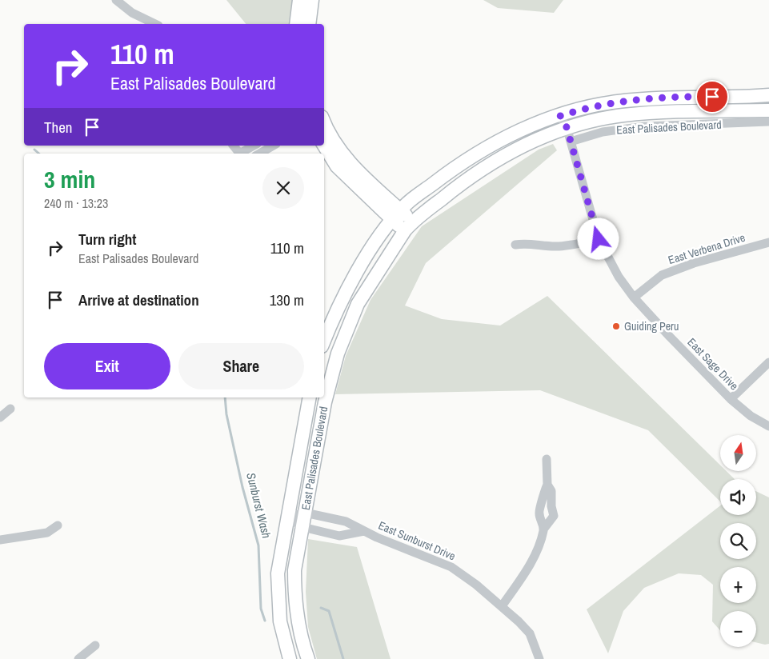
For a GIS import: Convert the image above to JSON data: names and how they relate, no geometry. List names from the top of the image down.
{
  "streets": {
    "street": [
      "East Palisades Boulevard",
      "East Verbena Drive",
      "East Sage Drive",
      "East Sunburst Drive"
    ]
  },
  "crossings": [
    ["East Palisades Boulevard", "East Sage Drive"],
    ["East Palisades Boulevard", "East Sunburst Drive"],
    ["East Verbena Drive", "East Sage Drive"]
  ],
  "water": ["Sunburst Wash"],
  "places": ["Guiding Peru"],
  "north": "top",
  "page": {
    "turn": ["110 m", "East Palisades Boulevard"],
    "then": "Then",
    "heading": ["3 min", "240 m · 13:23"],
    "list": [
      {
        "name": "Turn right",
        "note": "East Palisades Boulevard",
        "value": "110 m"
      },
      {
        "name": "Arrive at destination",
        "value": "130 m"
      }
    ],
    "buttons": ["Exit", "Share"],
    "map_buttons": ["+", "−"]
  }
}
